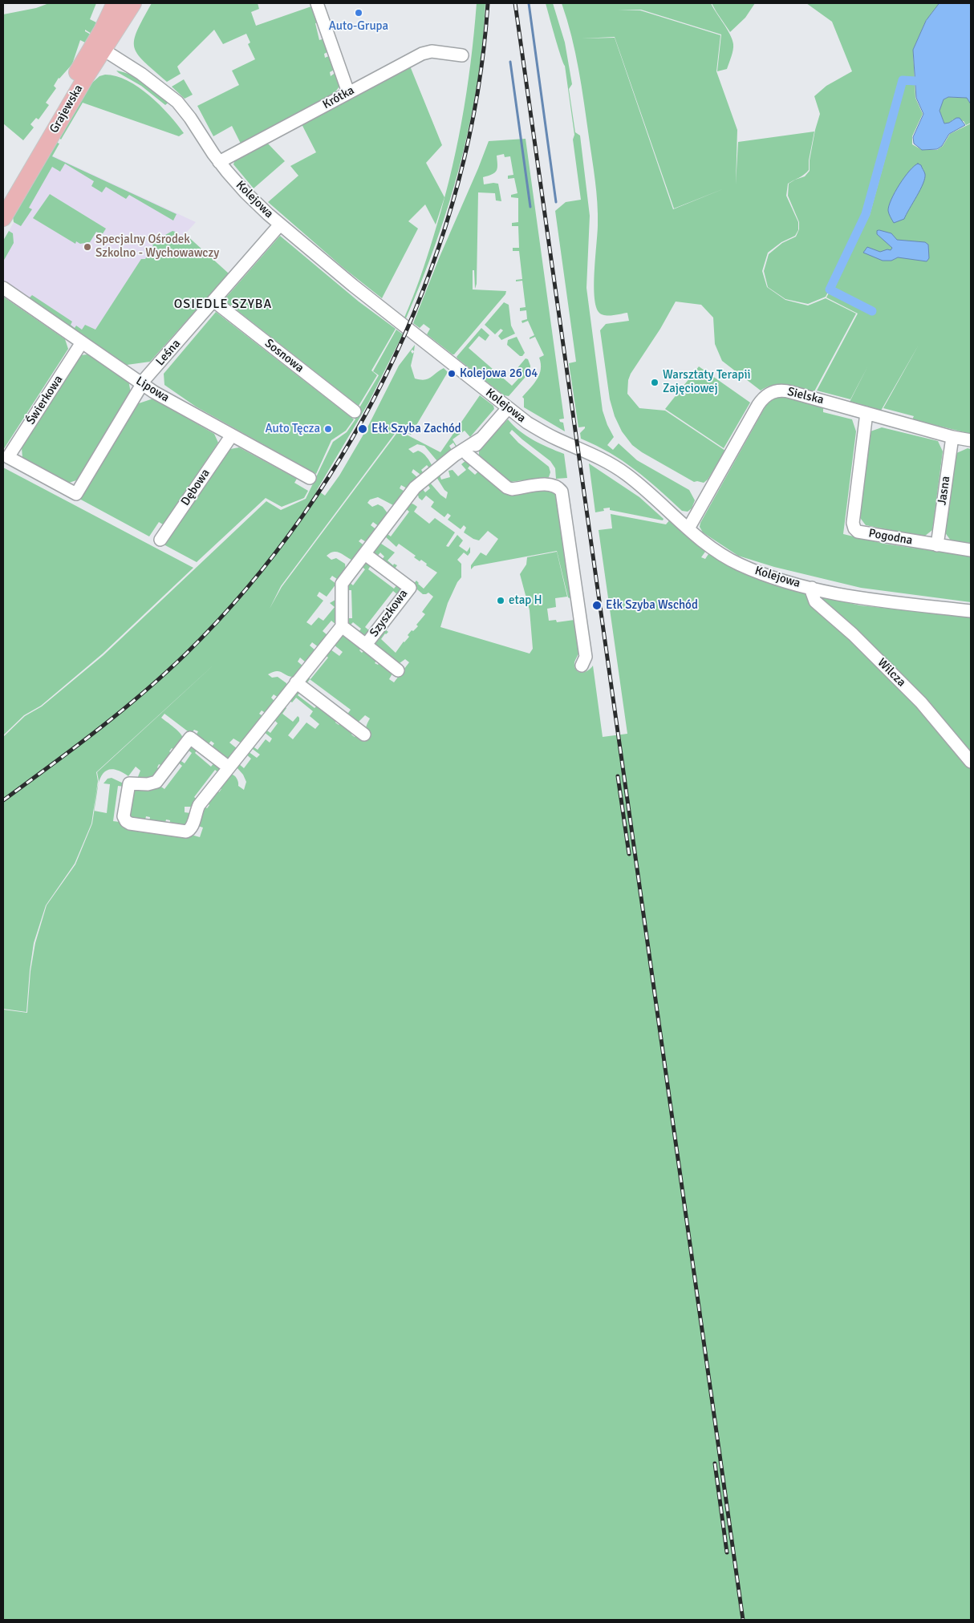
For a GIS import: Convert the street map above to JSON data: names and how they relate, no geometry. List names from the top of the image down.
{
  "streets": {
    "main road": ["Grajewska"],
    "street": [
      "Krótka",
      "Kolejowa",
      "Leśna",
      "Sosnowa",
      "Lipowa",
      "Sielska",
      "Świerkowa",
      "Dębowa",
      "Jasna",
      "Pogodna",
      "Szyszkowa",
      "Wilcza"
    ]
  },
  "crossings": [
    ["Krótka", "Kolejowa"],
    ["Grajewska", "Kolejowa"],
    ["Kolejowa", "Leśna"],
    ["Kolejowa", "Sielska"],
    ["Kolejowa", "Wilcza"],
    ["Leśna", "Sosnowa"],
    ["Leśna", "Lipowa"],
    ["Leśna", "Świerkowa"],
    ["Lipowa", "Świerkowa"],
    ["Lipowa", "Dębowa"],
    ["Sielska", "Jasna"],
    ["Sielska", "Pogodna"],
    ["Jasna", "Pogodna"]
  ],
  "districts": ["OSIEDLE SZYBA"],
  "places": [
    "Auto-Grupa",
    "Specjalny Ośrodek Szkolno - Wychowawczy",
    "Kolejowa 26 04",
    "Warsztaty Terapii Zajęciowej",
    "Auto Tęcza",
    "Ełk Szyba Zachód",
    "etap H",
    "Ełk Szyba Wschód"
  ]
}
